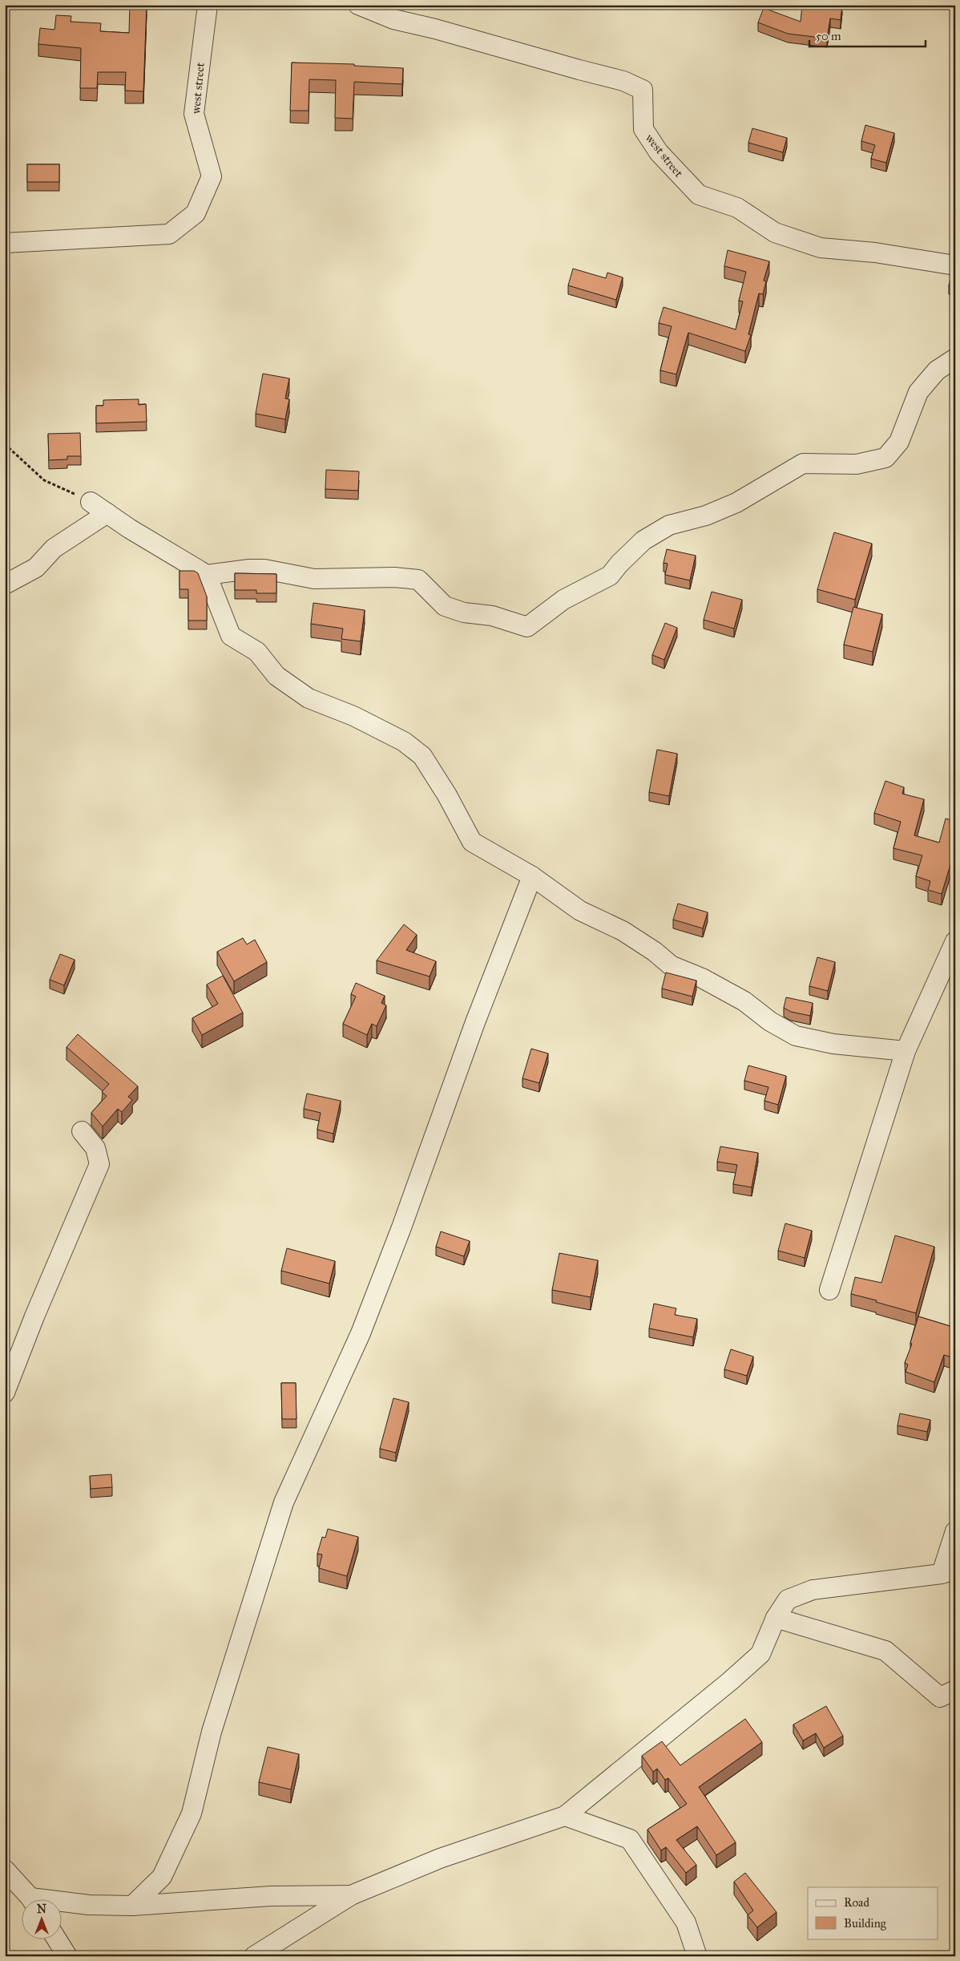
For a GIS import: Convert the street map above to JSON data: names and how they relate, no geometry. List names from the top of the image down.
{
  "streets": {
    "street": ["west street"]
  },
  "legend": ["Road", "Building"],
  "scale_bar": "50 m",
  "north": "top"
}
